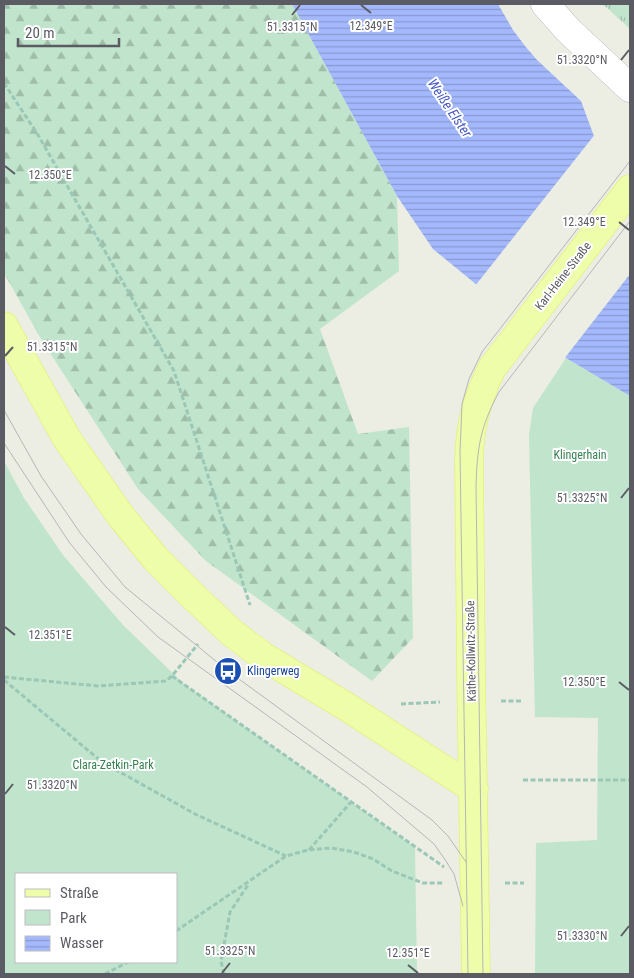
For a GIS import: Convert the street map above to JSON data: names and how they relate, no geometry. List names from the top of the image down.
{
  "streets": {
    "main road": ["Karl-Heine-Straße", "Käthe-Kollwitz-Straße"]
  },
  "crossings": [
    ["Karl-Heine-Straße", "Käthe-Kollwitz-Straße"]
  ],
  "water": ["Weiße Elster"],
  "parks": ["Klingerhain", "Clara-Zetkin-Park"],
  "places": {
    "bus stop": ["Klingerweg"]
  },
  "legend": ["Straße", "Park", "Wasser"],
  "scale_bar": "20 m",
  "coordinates": [
    "12.349°E",
    "51.3315°N",
    "51.3320°N",
    "12.350°E",
    "51.3325°N",
    "12.351°E",
    "51.3330°N"
  ]
}
